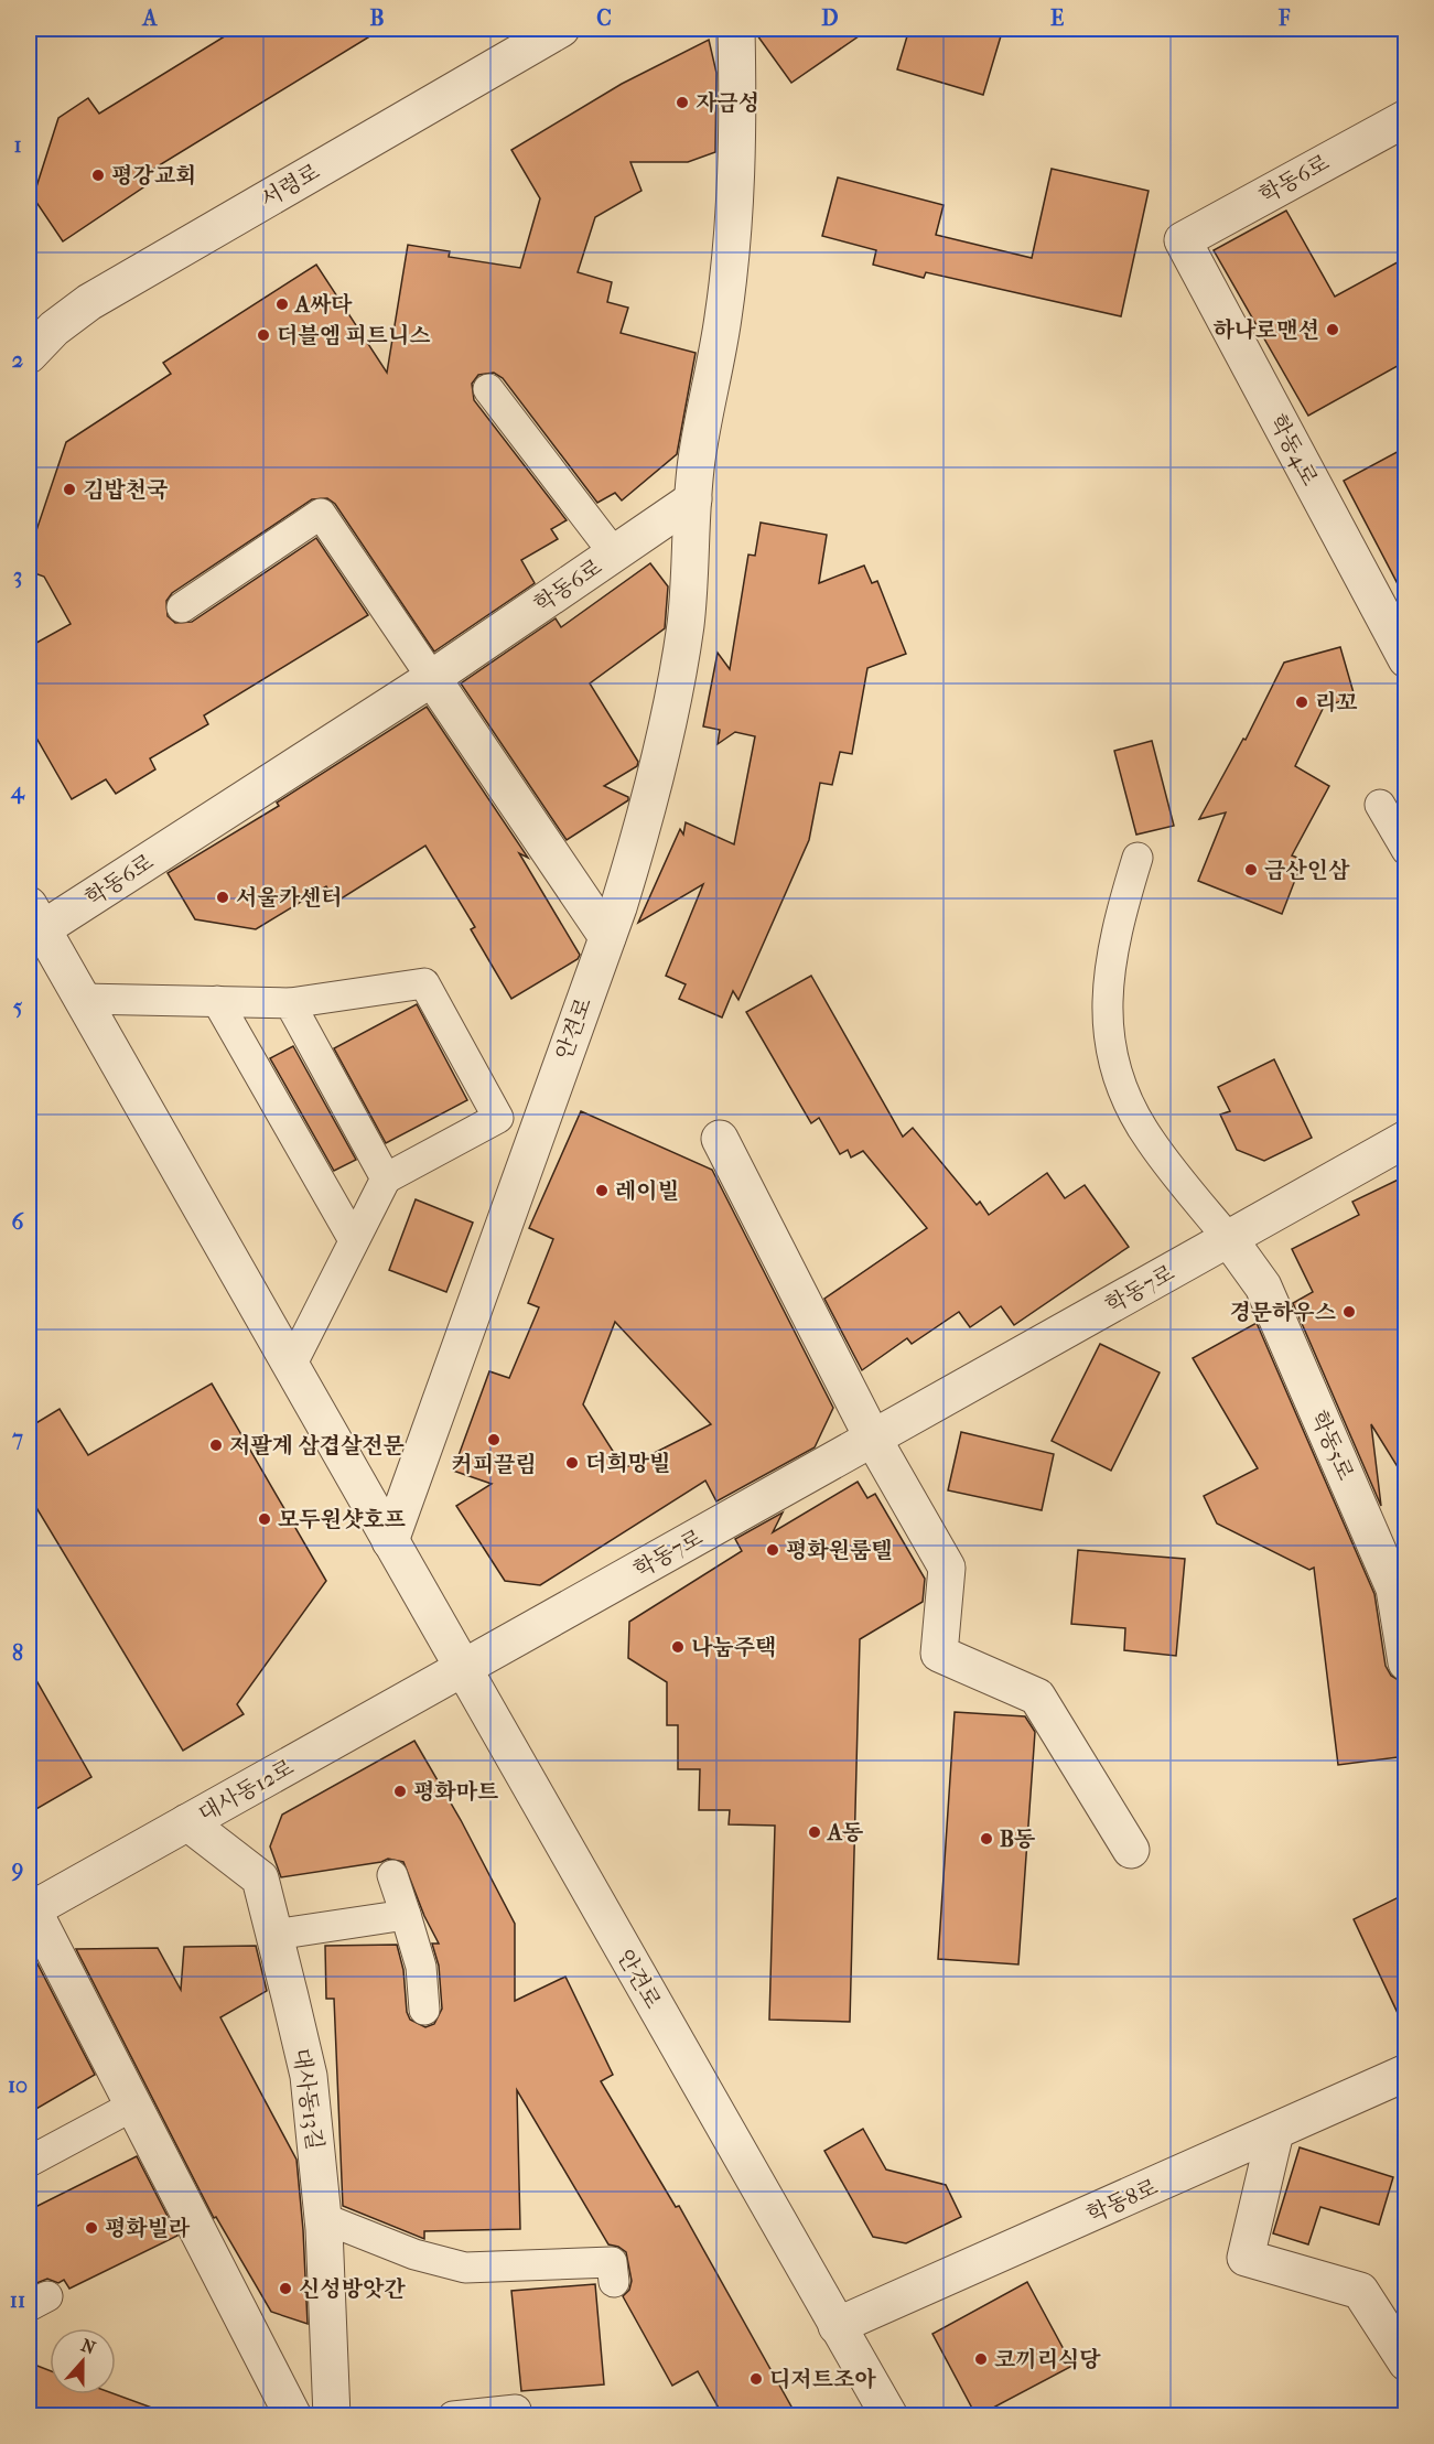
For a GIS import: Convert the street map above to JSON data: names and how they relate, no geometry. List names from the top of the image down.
{
  "streets": {
    "street": [
      "학동6로",
      "서령로",
      "학동4로",
      "안견로",
      "학동7로",
      "학동5로",
      "대사동12로",
      "대사동13길",
      "학동8로"
    ]
  },
  "crossings": [
    ["학동6로", "학동4로"],
    ["학동6로", "안견로"],
    ["안견로", "학동7로"],
    ["안견로", "대사동12로"],
    ["안견로", "학동8로"],
    ["학동7로", "학동5로"],
    ["학동7로", "대사동12로"],
    ["대사동12로", "대사동13길"]
  ],
  "places": [
    "자금성",
    "평강교회",
    "A싸다",
    "하나로맨션",
    "더블엠 피트니스",
    "김밥천국",
    "리꼬",
    "금산인삼",
    "서울카센터",
    "레이빌",
    "경문하우스",
    "커피끌림",
    "저팔계 삼겹살전문",
    "더희망빌",
    "모두원샷호프",
    "평화원룸텔",
    "나눔주택",
    "평화마트",
    "A동",
    "B동",
    "평화빌라",
    "신성방앗간",
    "코끼리식당",
    "디저트조아"
  ],
  "north": "top",
  "grid": {
    "columns": [
      "A",
      "B",
      "C",
      "D",
      "E",
      "F"
    ],
    "rows": [
      "1",
      "2",
      "3",
      "4",
      "5",
      "6",
      "7",
      "8",
      "9",
      "10",
      "11"
    ]
  }
}
